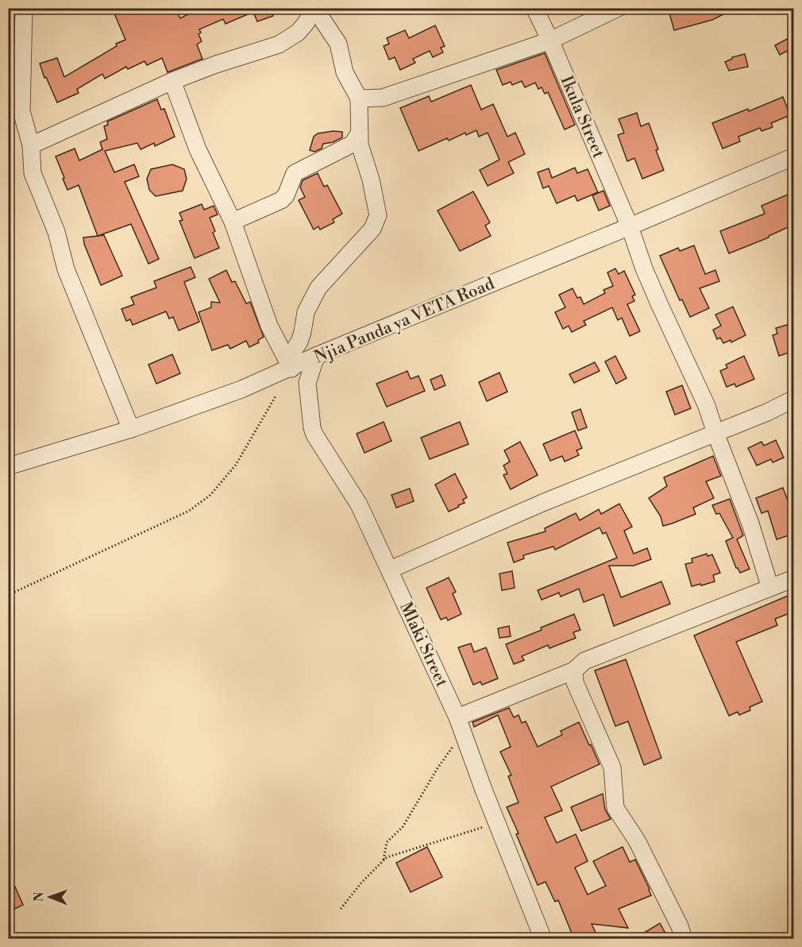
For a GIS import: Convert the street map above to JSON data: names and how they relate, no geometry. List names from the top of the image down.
{
  "streets": {
    "street": ["Ikula Street", "Njia Panda ya VETA Road", "Mlaki Street"]
  },
  "crossings": [
    ["Ikula Street", "Njia Panda ya VETA Road"],
    ["Njia Panda ya VETA Road", "Mlaki Street"]
  ],
  "north": "left"
}
